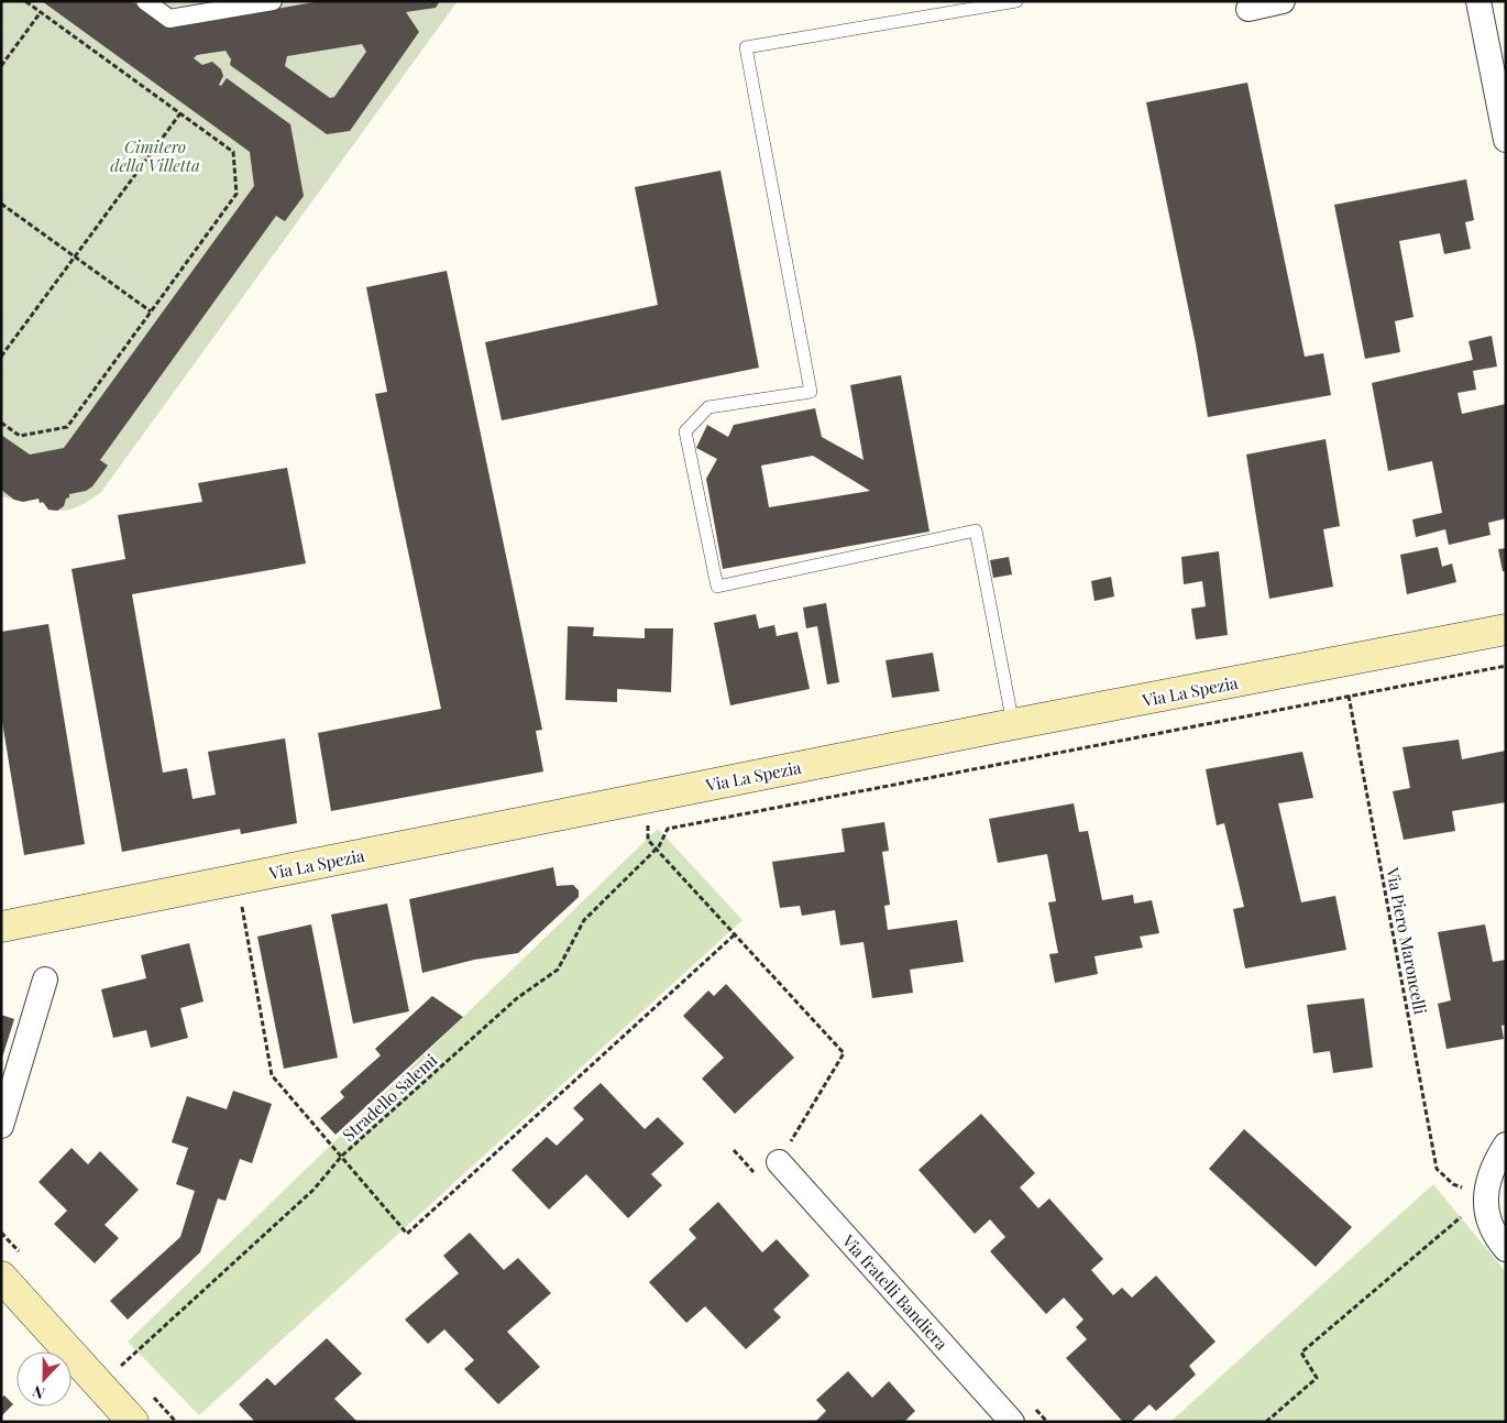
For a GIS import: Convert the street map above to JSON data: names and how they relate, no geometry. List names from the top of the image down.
{
  "streets": {
    "main road": ["Via La Spezia"],
    "street": ["Via fratelli Bandiera"],
    "path": ["Via Piero Maroncelli", "Stradello Salemi"]
  },
  "crossings": [
    ["Via La Spezia", "Via Piero Maroncelli"],
    ["Via Piero Maroncelli", "Stradello Salemi"]
  ],
  "parks": ["Cimitero della Villetta"],
  "north": "bottom"
}
